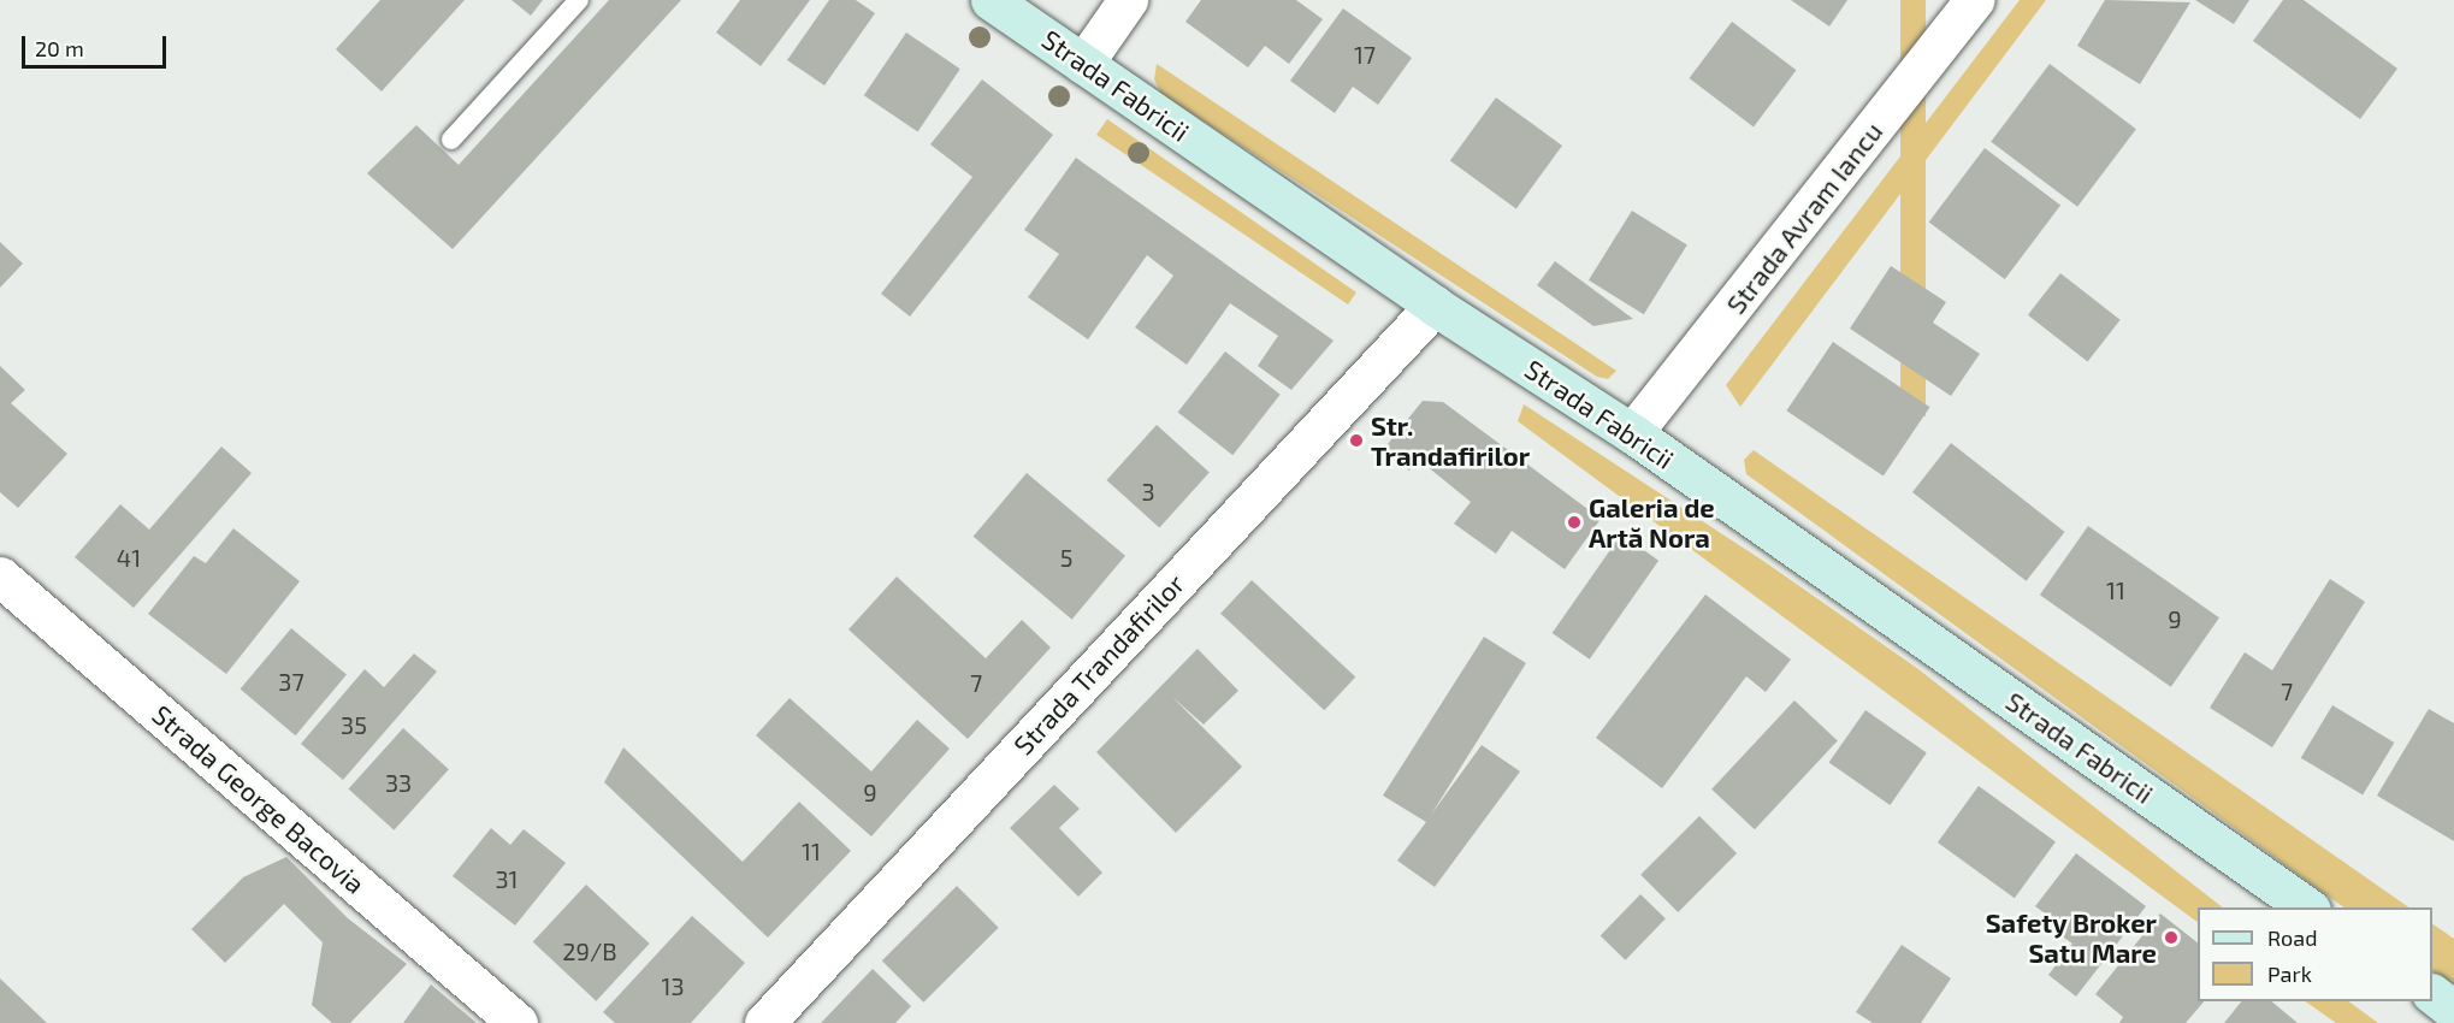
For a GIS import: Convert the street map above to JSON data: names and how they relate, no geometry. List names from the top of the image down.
{
  "streets": {
    "main road": ["Strada Fabricii"],
    "street": ["Strada Avram Iancu", "Strada Trandafirilor", "Strada George Bacovia"]
  },
  "crossings": [
    ["Strada Fabricii", "Strada Avram Iancu"],
    ["Strada Fabricii", "Strada Trandafirilor"]
  ],
  "places": ["Str. Trandafirilor", "Galeria de Artă Nora", "Safety Broker Satu Mare"],
  "house_numbers": [
    "17",
    "3",
    "41",
    "5",
    "11",
    "9",
    "37",
    "7",
    "7",
    "35",
    "33",
    "9",
    "11",
    "31",
    "29/B",
    "13"
  ],
  "legend": ["Road", "Park"],
  "scale_bar": "20 m"
}
